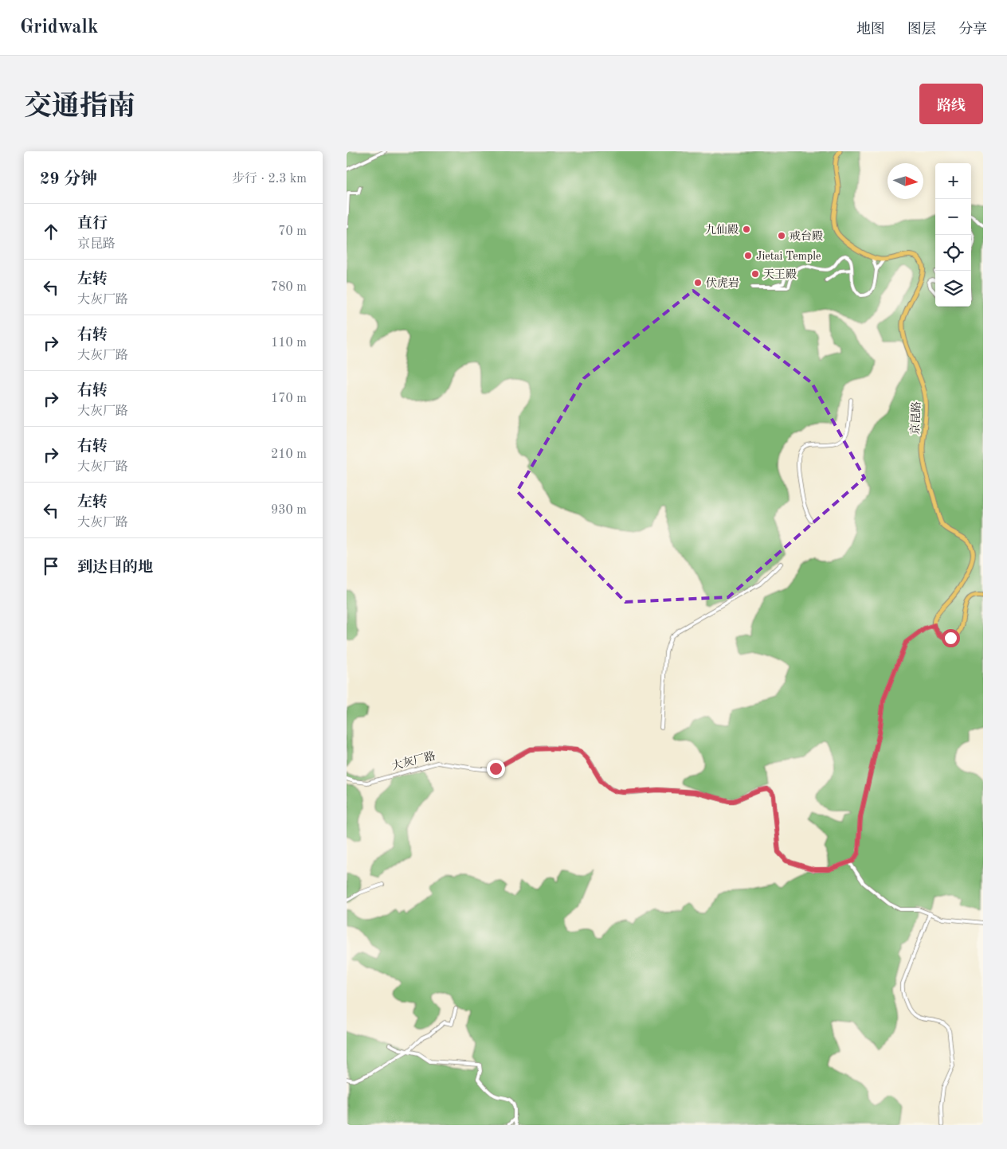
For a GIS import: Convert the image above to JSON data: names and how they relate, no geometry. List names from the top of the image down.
{
  "streets": {
    "main road": ["京昆路"],
    "street": ["大灰厂路"]
  },
  "places": [
    "九仙殿",
    "戒台殿",
    "Jietai Temple",
    "天王殿",
    "伏虎岩"
  ],
  "north": "right",
  "page": {
    "header": "Gridwalk",
    "nav": ["地图", "图层", "分享"],
    "title": "交通指南",
    "buttons": "路线",
    "heading": ["29 分钟", "步行 · 2.3 km"],
    "map_buttons": ["+", "−"],
    "list": [
      ["直行", "京昆路", "70 m"],
      ["左转", "大灰厂路", "780 m"],
      ["右转", "大灰厂路", "110 m"],
      ["右转", "大灰厂路", "170 m"],
      ["右转", "大灰厂路", "210 m"],
      ["左转", "大灰厂路", "930 m"],
      "到达目的地"
    ]
  }
}
